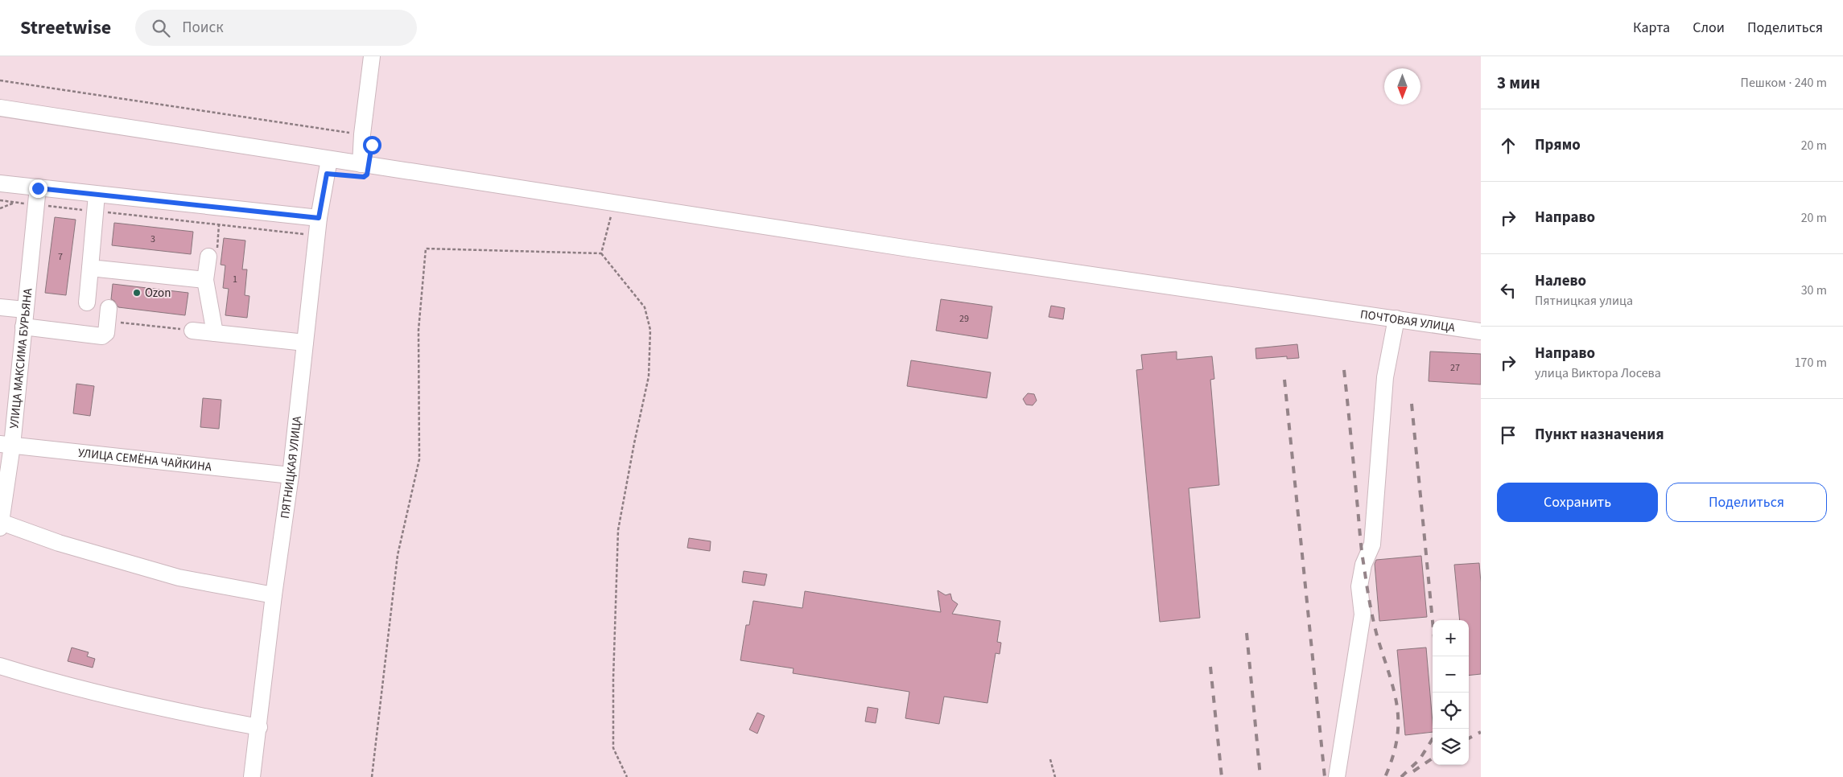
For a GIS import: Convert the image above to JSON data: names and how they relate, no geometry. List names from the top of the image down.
{
  "streets": {
    "street": [
      "ПОЧТОВАЯ УЛИЦА",
      "УЛИЦА МАКСИМА БУРЬЯНА",
      "УЛИЦА СЕМЁНА ЧАЙКИНА",
      "ПЯТНИЦКАЯ УЛИЦА"
    ]
  },
  "crossings": [
    ["ПОЧТОВАЯ УЛИЦА", "ПЯТНИЦКАЯ УЛИЦА"],
    ["УЛИЦА МАКСИМА БУРЬЯНА", "УЛИЦА СЕМЁНА ЧАЙКИНА"],
    ["УЛИЦА СЕМЁНА ЧАЙКИНА", "ПЯТНИЦКАЯ УЛИЦА"]
  ],
  "places": ["Ozon"],
  "house_numbers": [
    "3",
    "7",
    "1",
    "29",
    "27"
  ],
  "north": "bottom",
  "page": {
    "header": "Streetwise",
    "search": "Поиск",
    "nav": ["Карта", "Слои", "Поделиться"],
    "heading": ["3 мин", "Пешком · 240 m"],
    "list": [
      ["Прямо", "20 m"],
      ["Направо", "20 m"],
      ["Налево", "Пятницкая улица", "30 m"],
      ["Направо", "улица Виктора Лосева", "170 m"],
      "Пункт назначения"
    ],
    "buttons": ["Сохранить", "Поделиться"],
    "map_buttons": ["+", "−"]
  }
}
